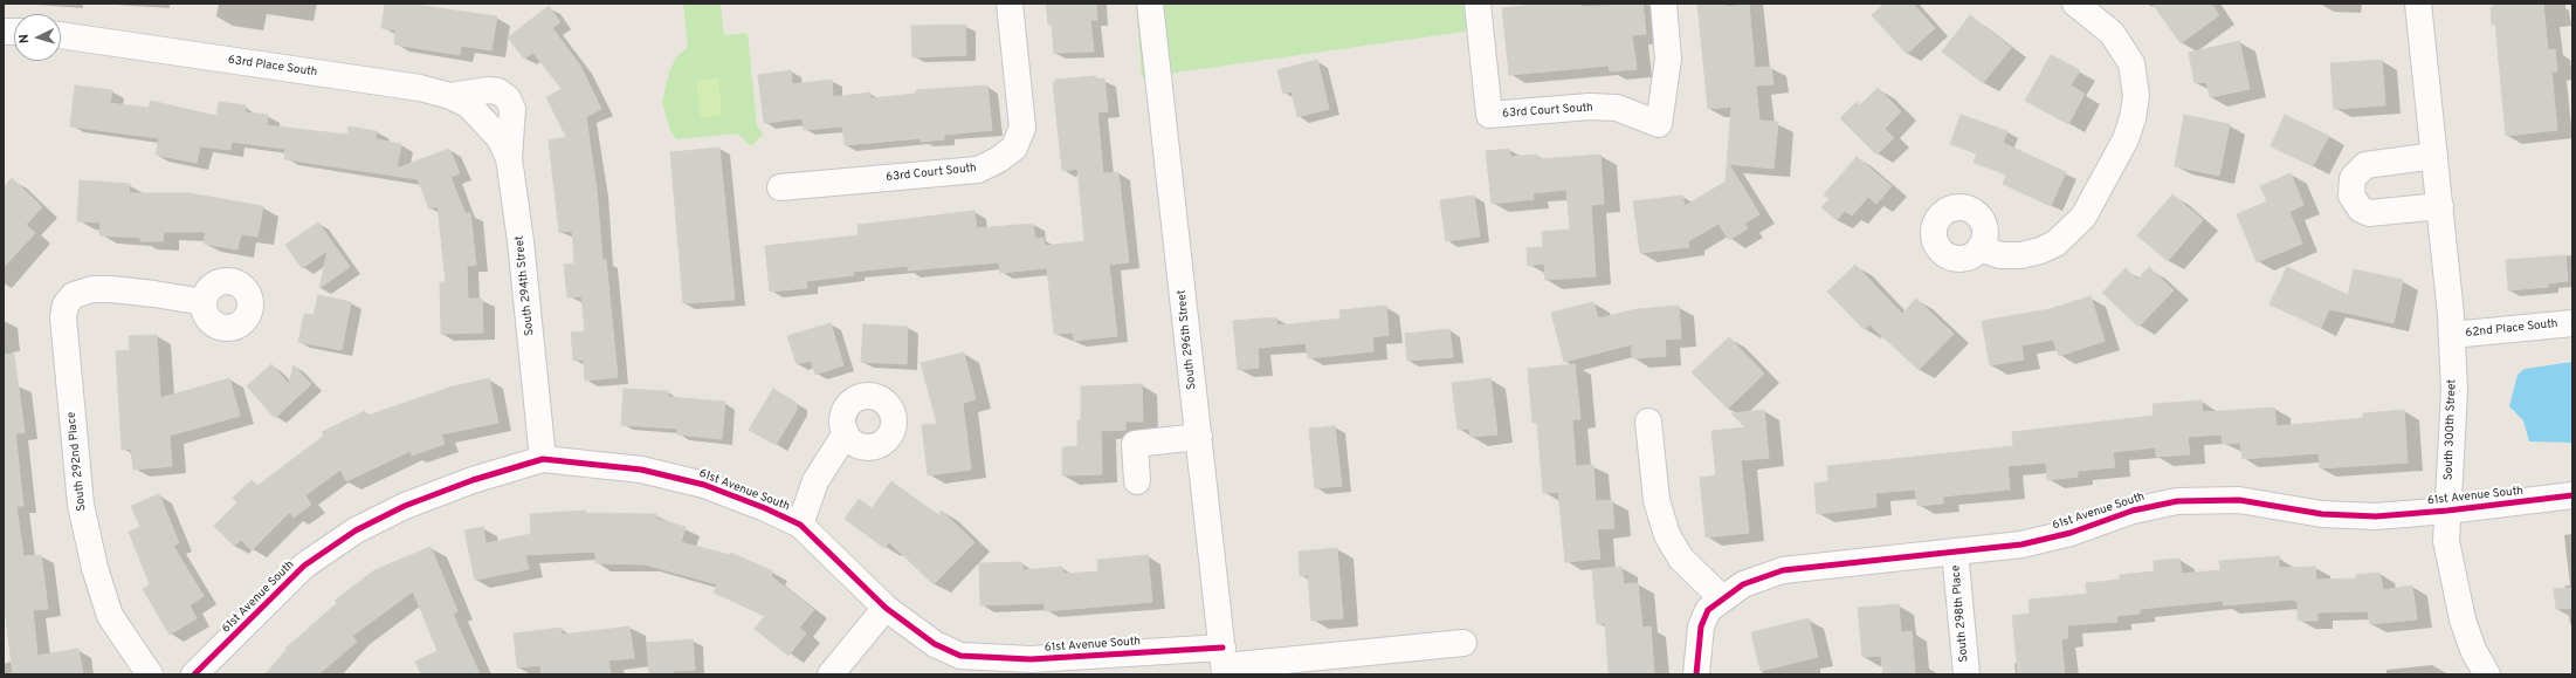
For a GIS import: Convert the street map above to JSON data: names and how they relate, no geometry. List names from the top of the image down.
{
  "streets": {
    "street": [
      "63rd Place South",
      "63rd Court South",
      "South 294th Street",
      "62nd Place South",
      "South 296th Street",
      "South 300th Street",
      "South 292nd Place",
      "61st Avenue South",
      "South 298th Place"
    ]
  },
  "crossings": [
    ["63rd Place South", "South 294th Street"],
    ["South 294th Street", "61st Avenue South"],
    ["62nd Place South", "South 300th Street"],
    ["South 296th Street", "61st Avenue South"],
    ["South 300th Street", "61st Avenue South"],
    ["61st Avenue South", "South 298th Place"]
  ],
  "north": "left"
}
